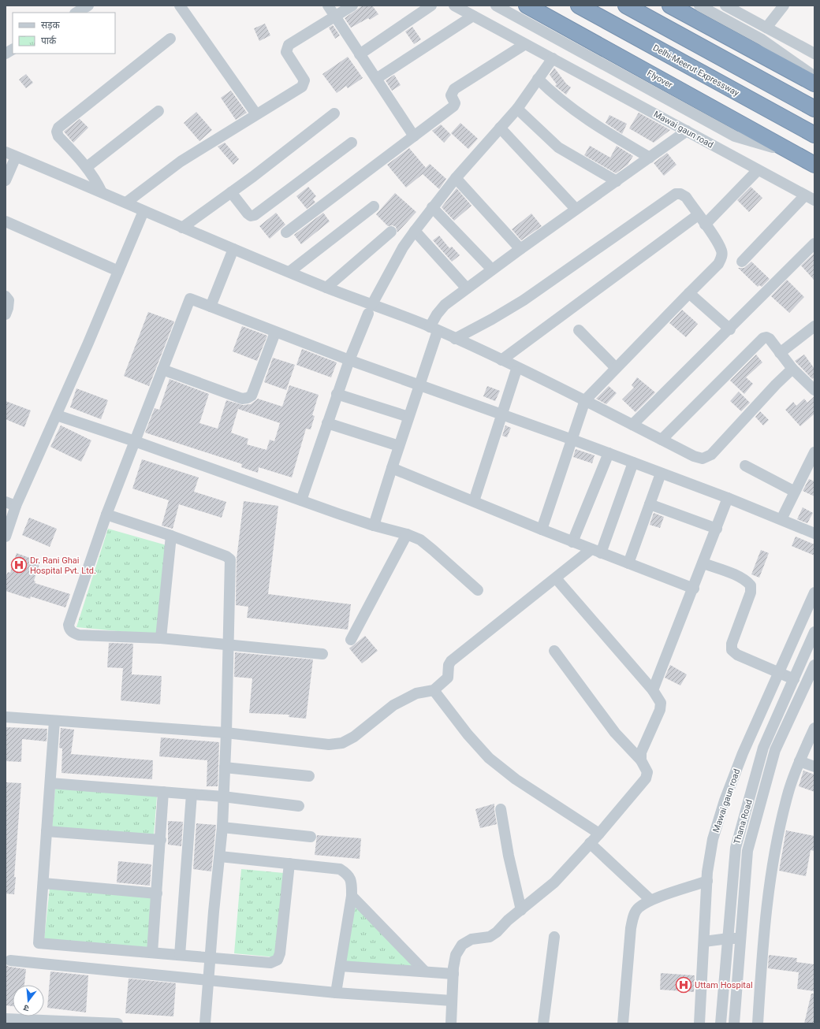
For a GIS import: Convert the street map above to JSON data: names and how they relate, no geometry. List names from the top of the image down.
{
  "streets": {
    "highway": ["Delhi-Meerut Expressway", "Flyover"],
    "street": ["Mawai gaun road", "Thana Road"]
  },
  "places": {
    "hospital": ["Dr. Rani Ghai Hospital Pvt. Ltd.", "Uttam Hospital"]
  },
  "legend": ["सड़क", "पार्क"],
  "north": "bottom"
}
